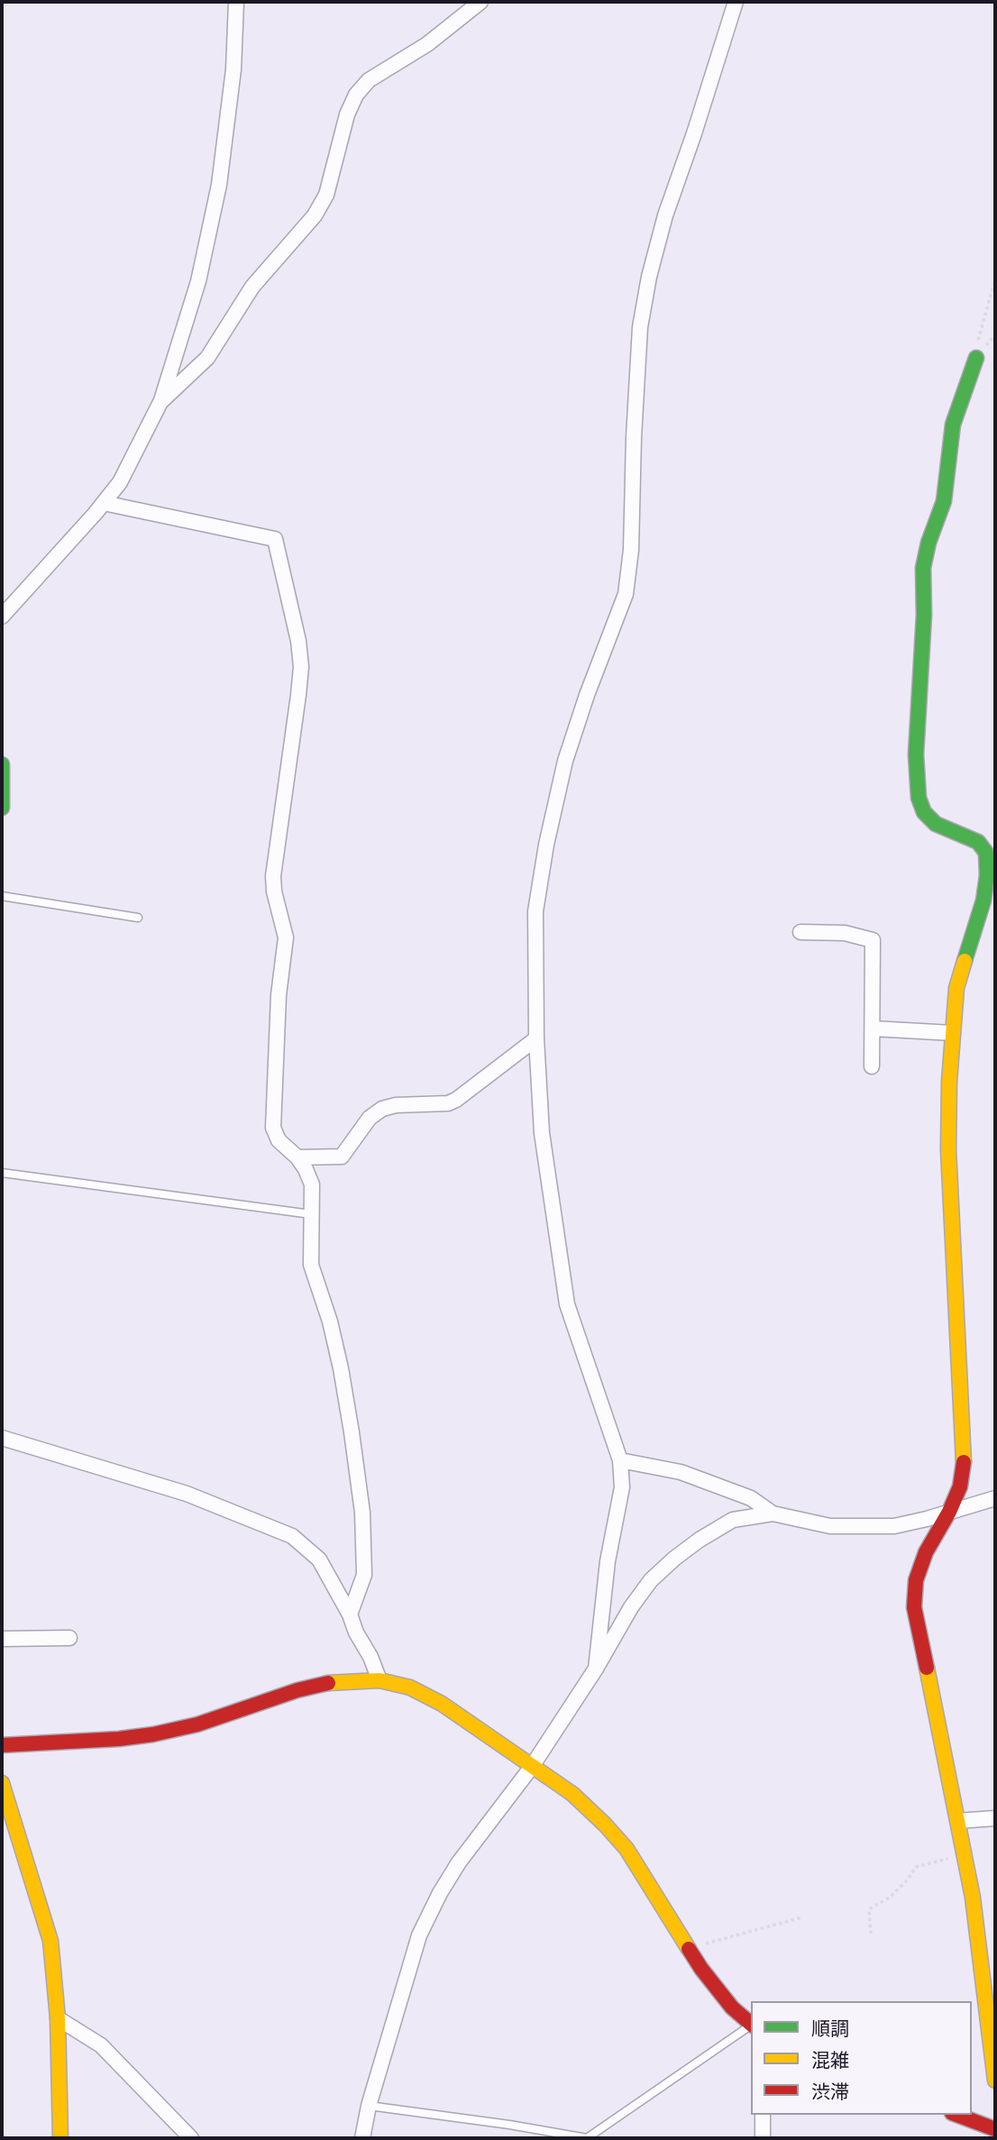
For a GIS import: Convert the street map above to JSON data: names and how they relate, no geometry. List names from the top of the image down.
{
  "legend": ["順調", "混雑", "渋滞"]
}
